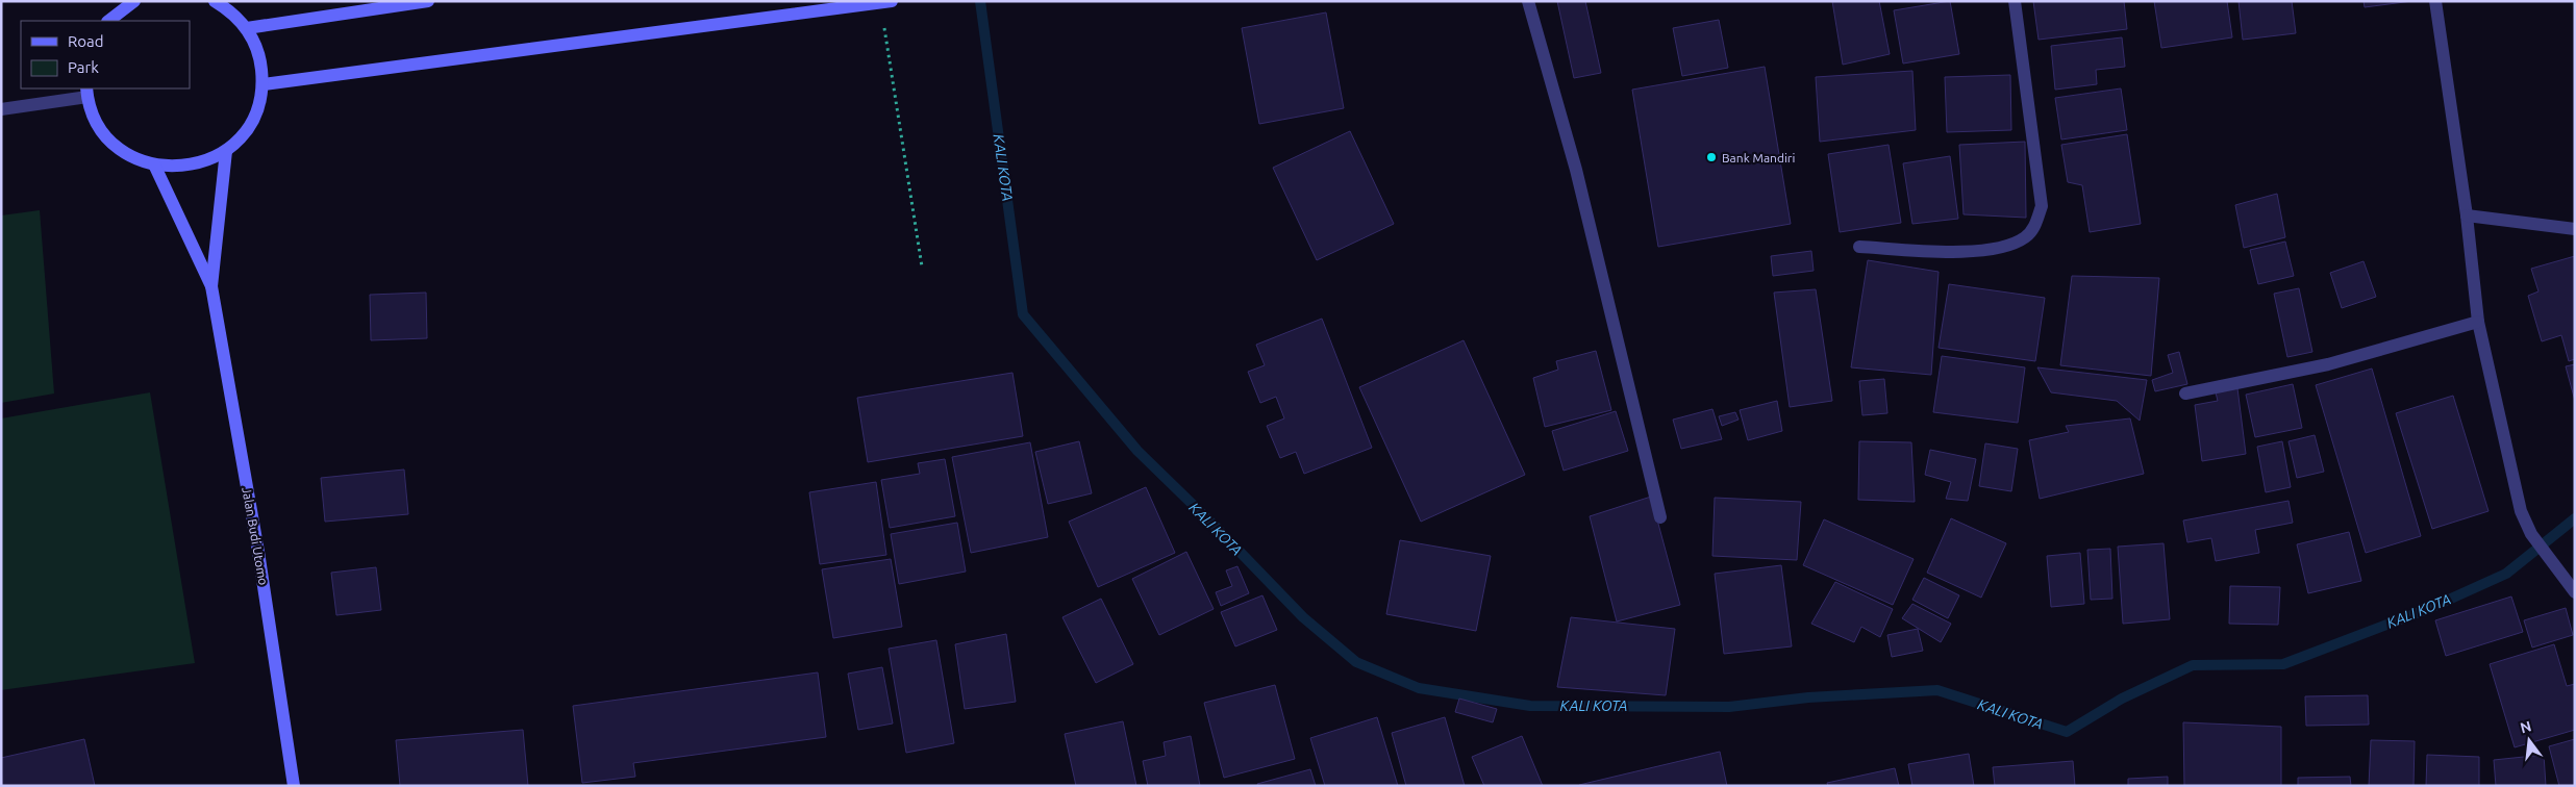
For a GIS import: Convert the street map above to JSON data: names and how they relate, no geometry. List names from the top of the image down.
{
  "streets": {
    "street": ["Jalan Budi Utomo"]
  },
  "water": ["KALI KOTA"],
  "places": ["Bank Mandiri"],
  "legend": ["Road", "Park"],
  "north": "top"
}
